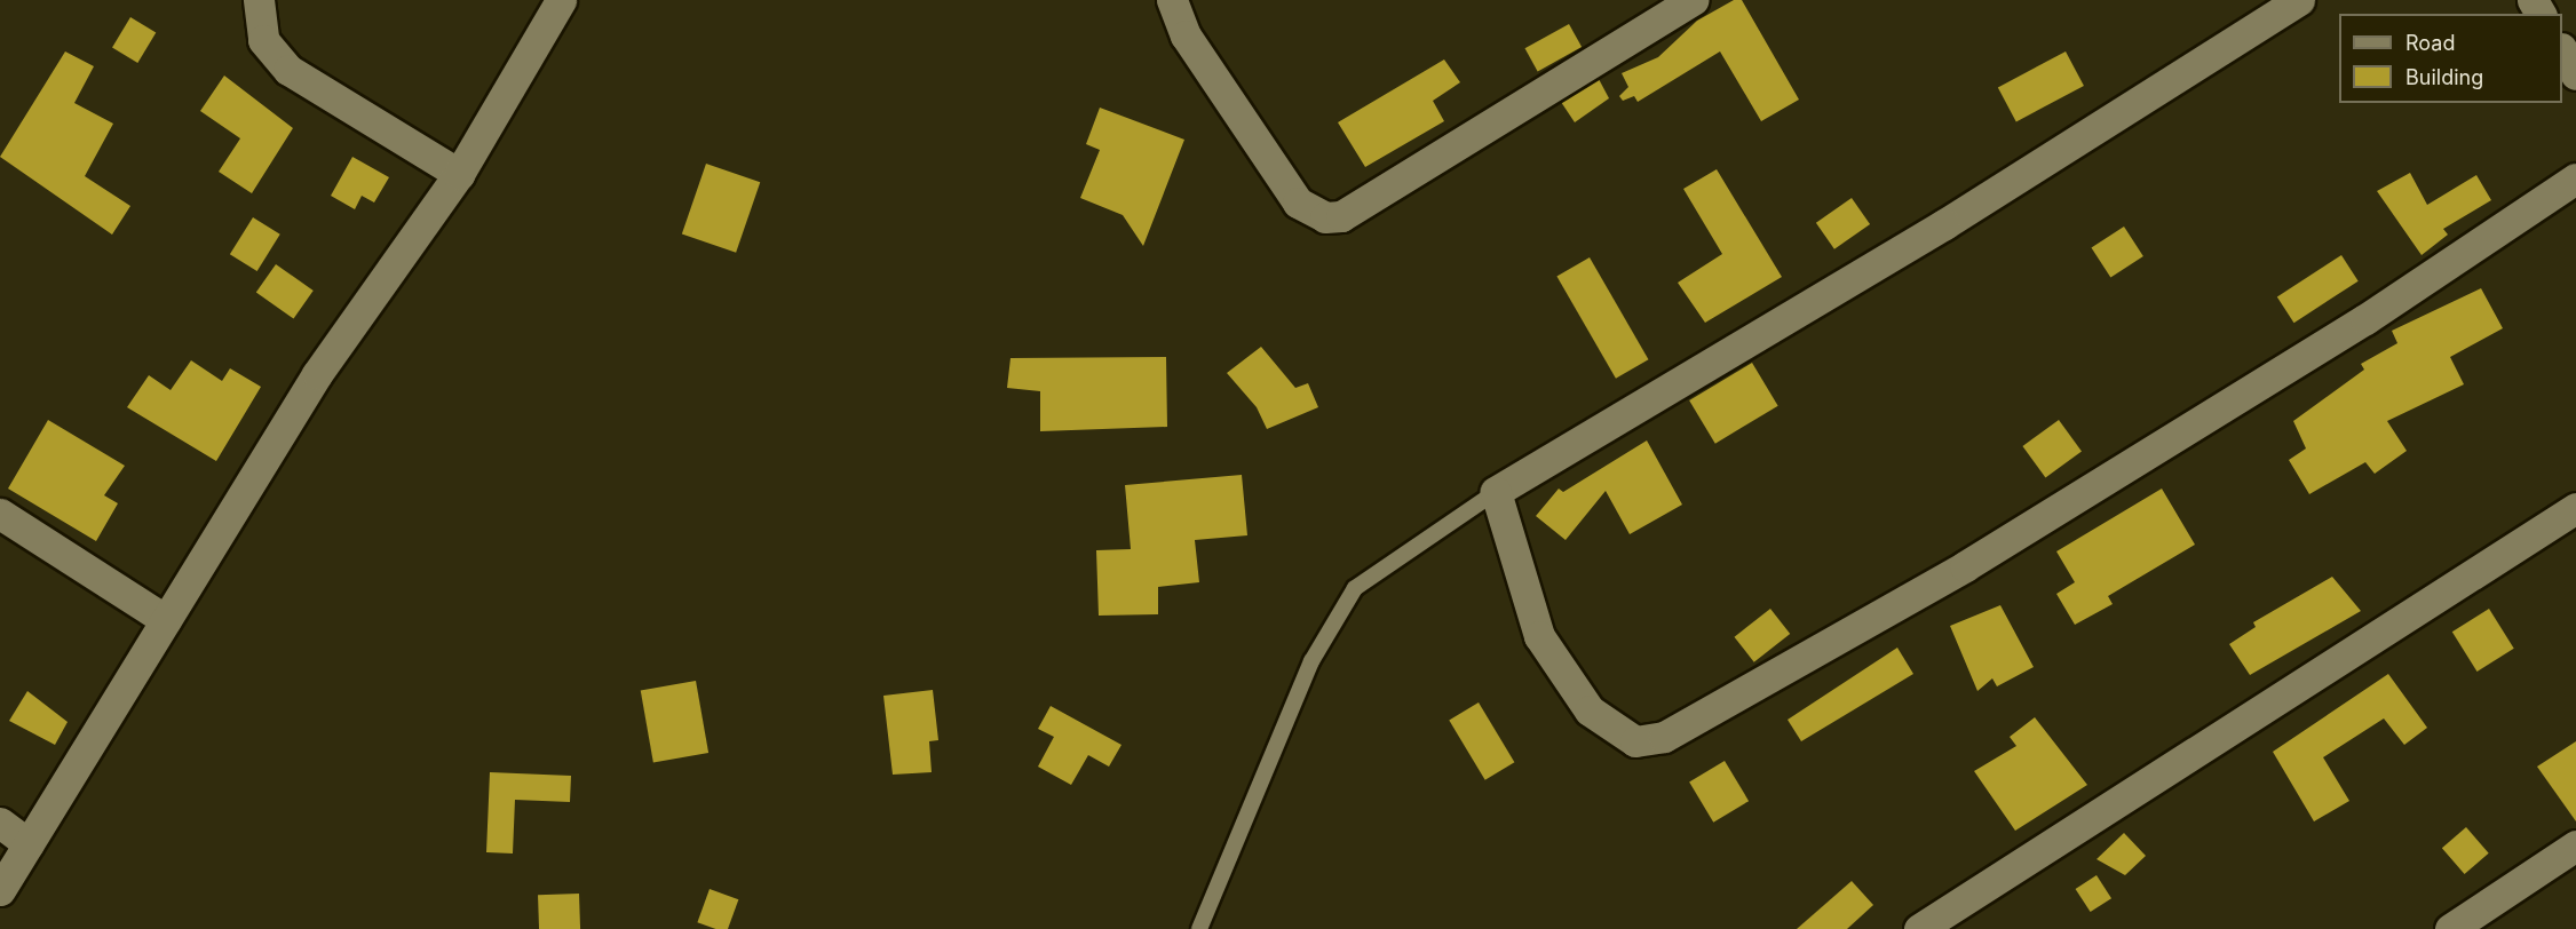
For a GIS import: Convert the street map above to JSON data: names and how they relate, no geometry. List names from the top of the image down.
{
  "legend": ["Road", "Building"]
}
